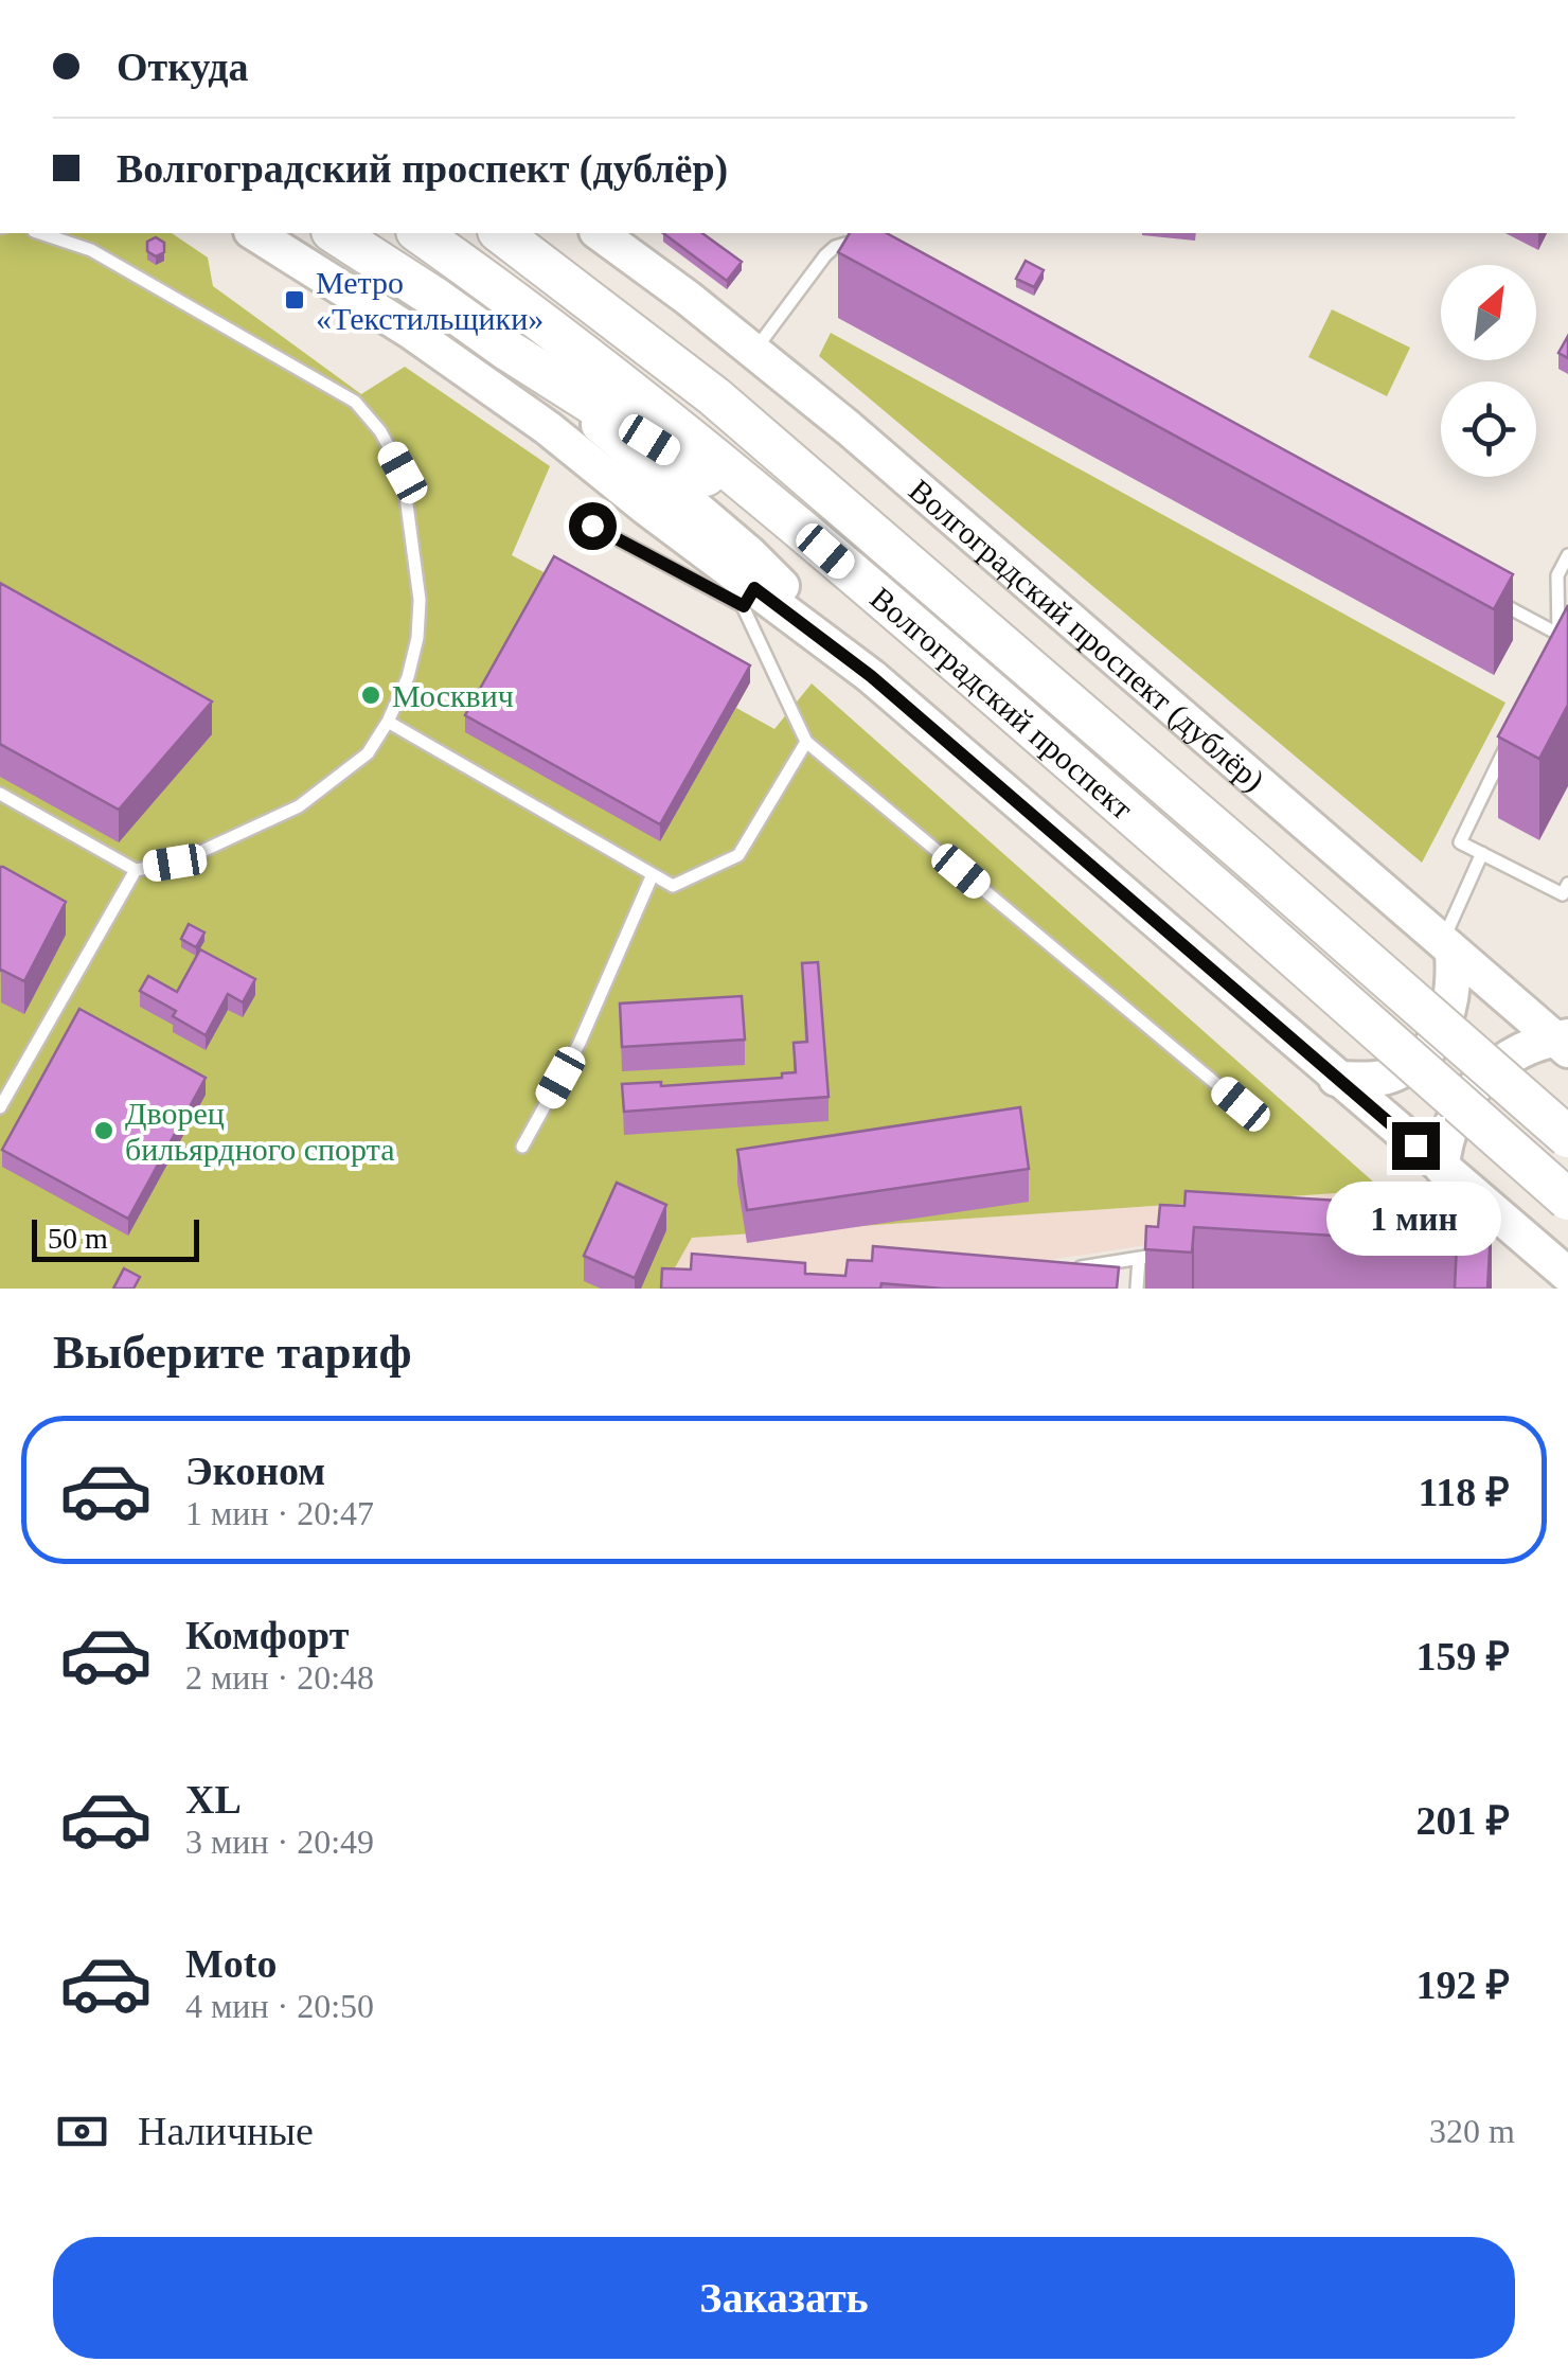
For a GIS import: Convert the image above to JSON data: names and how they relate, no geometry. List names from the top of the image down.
{
  "streets": {
    "main road": ["Волгоградский проспект (дублёр)", "Волгоградский проспект"]
  },
  "places": {
    "transit": ["Метро «Текстильщики»"],
    "other": ["Москвич", "Дворец бильярдного спорта"]
  },
  "scale_bar": "50 m",
  "north": "top right",
  "page": {
    "banner": ["Откуда", "Волгоградский проспект (дублёр)"],
    "bubble": "1 мин",
    "scale": "50 m",
    "heading": "Выберите тариф",
    "list": [
      {
        "name": "Эконом",
        "note": "1 мин · 20:47",
        "value": "118 ₽"
      },
      {
        "name": "Комфорт",
        "note": "2 мин · 20:48",
        "value": "159 ₽"
      },
      {
        "name": "XL",
        "note": "3 мин · 20:49",
        "value": "201 ₽"
      },
      {
        "name": "Moto",
        "note": "4 мин · 20:50",
        "value": "192 ₽"
      }
    ],
    "pay": ["Наличные", "320 m"],
    "buttons": "Заказать"
  }
}
